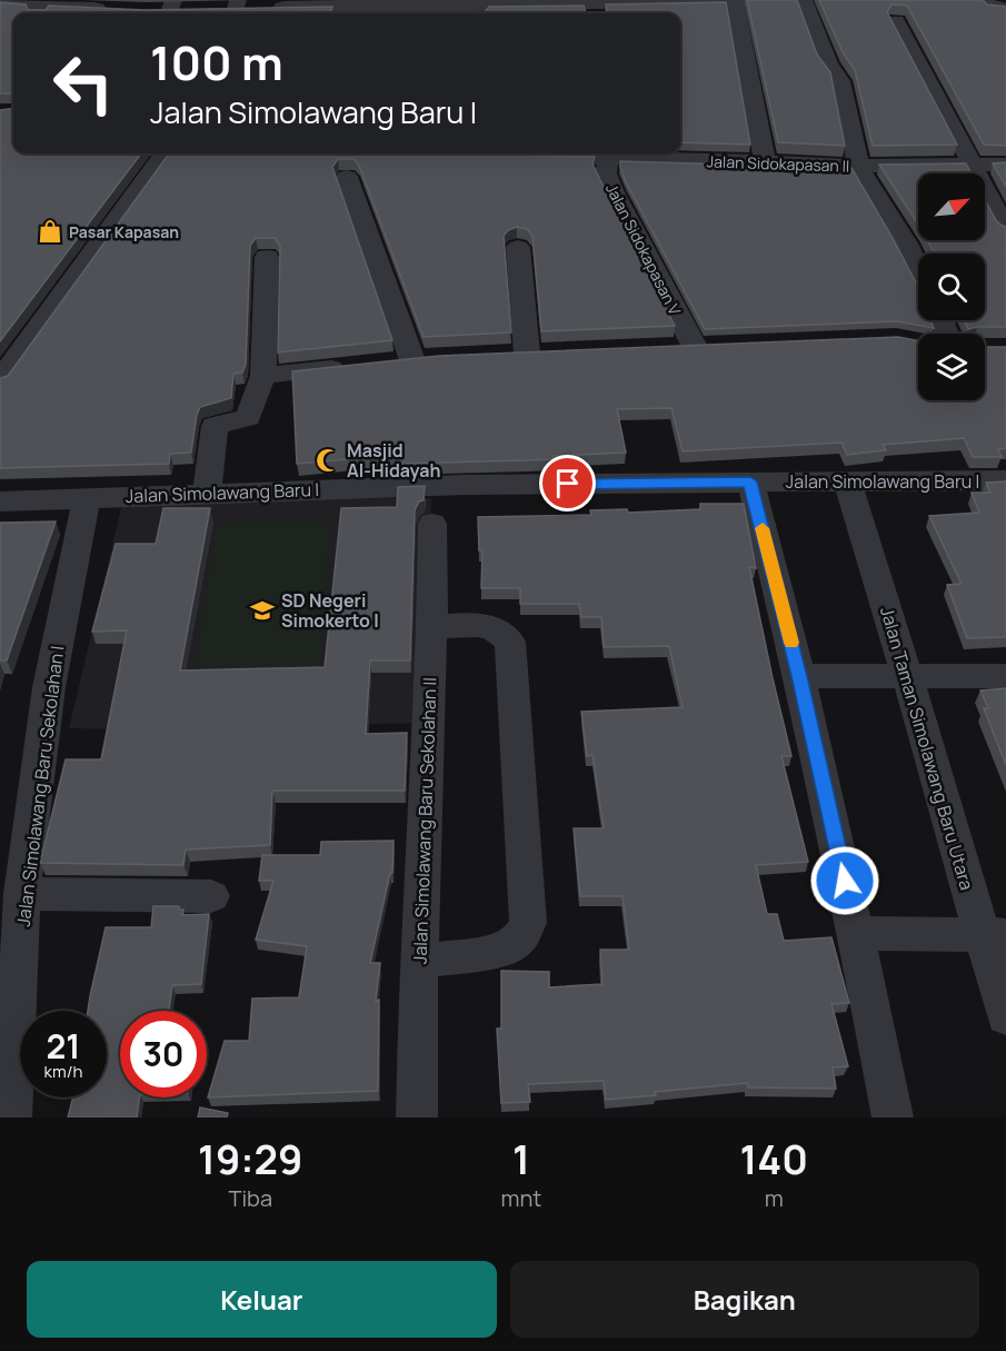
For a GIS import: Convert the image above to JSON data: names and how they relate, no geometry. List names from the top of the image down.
{
  "streets": {
    "street": [
      "Jalan Sidokapasan II",
      "Jalan Sidokapasan V",
      "Jalan Simolawang Baru I",
      "Jalan Taman Simolawang Baru Utara",
      "Jalan Simolawang Baru Sekolahan I",
      "Jalan Simolawang Baru Sekolahan II"
    ]
  },
  "crossings": [
    ["Jalan Sidokapasan II", "Jalan Sidokapasan V"],
    ["Jalan Simolawang Baru I", "Jalan Taman Simolawang Baru Utara"],
    ["Jalan Simolawang Baru I", "Jalan Simolawang Baru Sekolahan I"]
  ],
  "places": {
    "shop": ["Pasar Kapasan"],
    "mosque": ["Masjid Al-Hidayah"],
    "school or university": ["SD Negeri Simokerto I"]
  },
  "north": "top right",
  "page": {
    "turn": ["100 m", "Jalan Simolawang Baru I"],
    "speed": "21 km/h",
    "limit": "30",
    "eta": [
      "19:29",
      "Tiba",
      "1",
      "mnt",
      "140",
      "m"
    ],
    "buttons": ["Keluar", "Bagikan"]
  }
}
